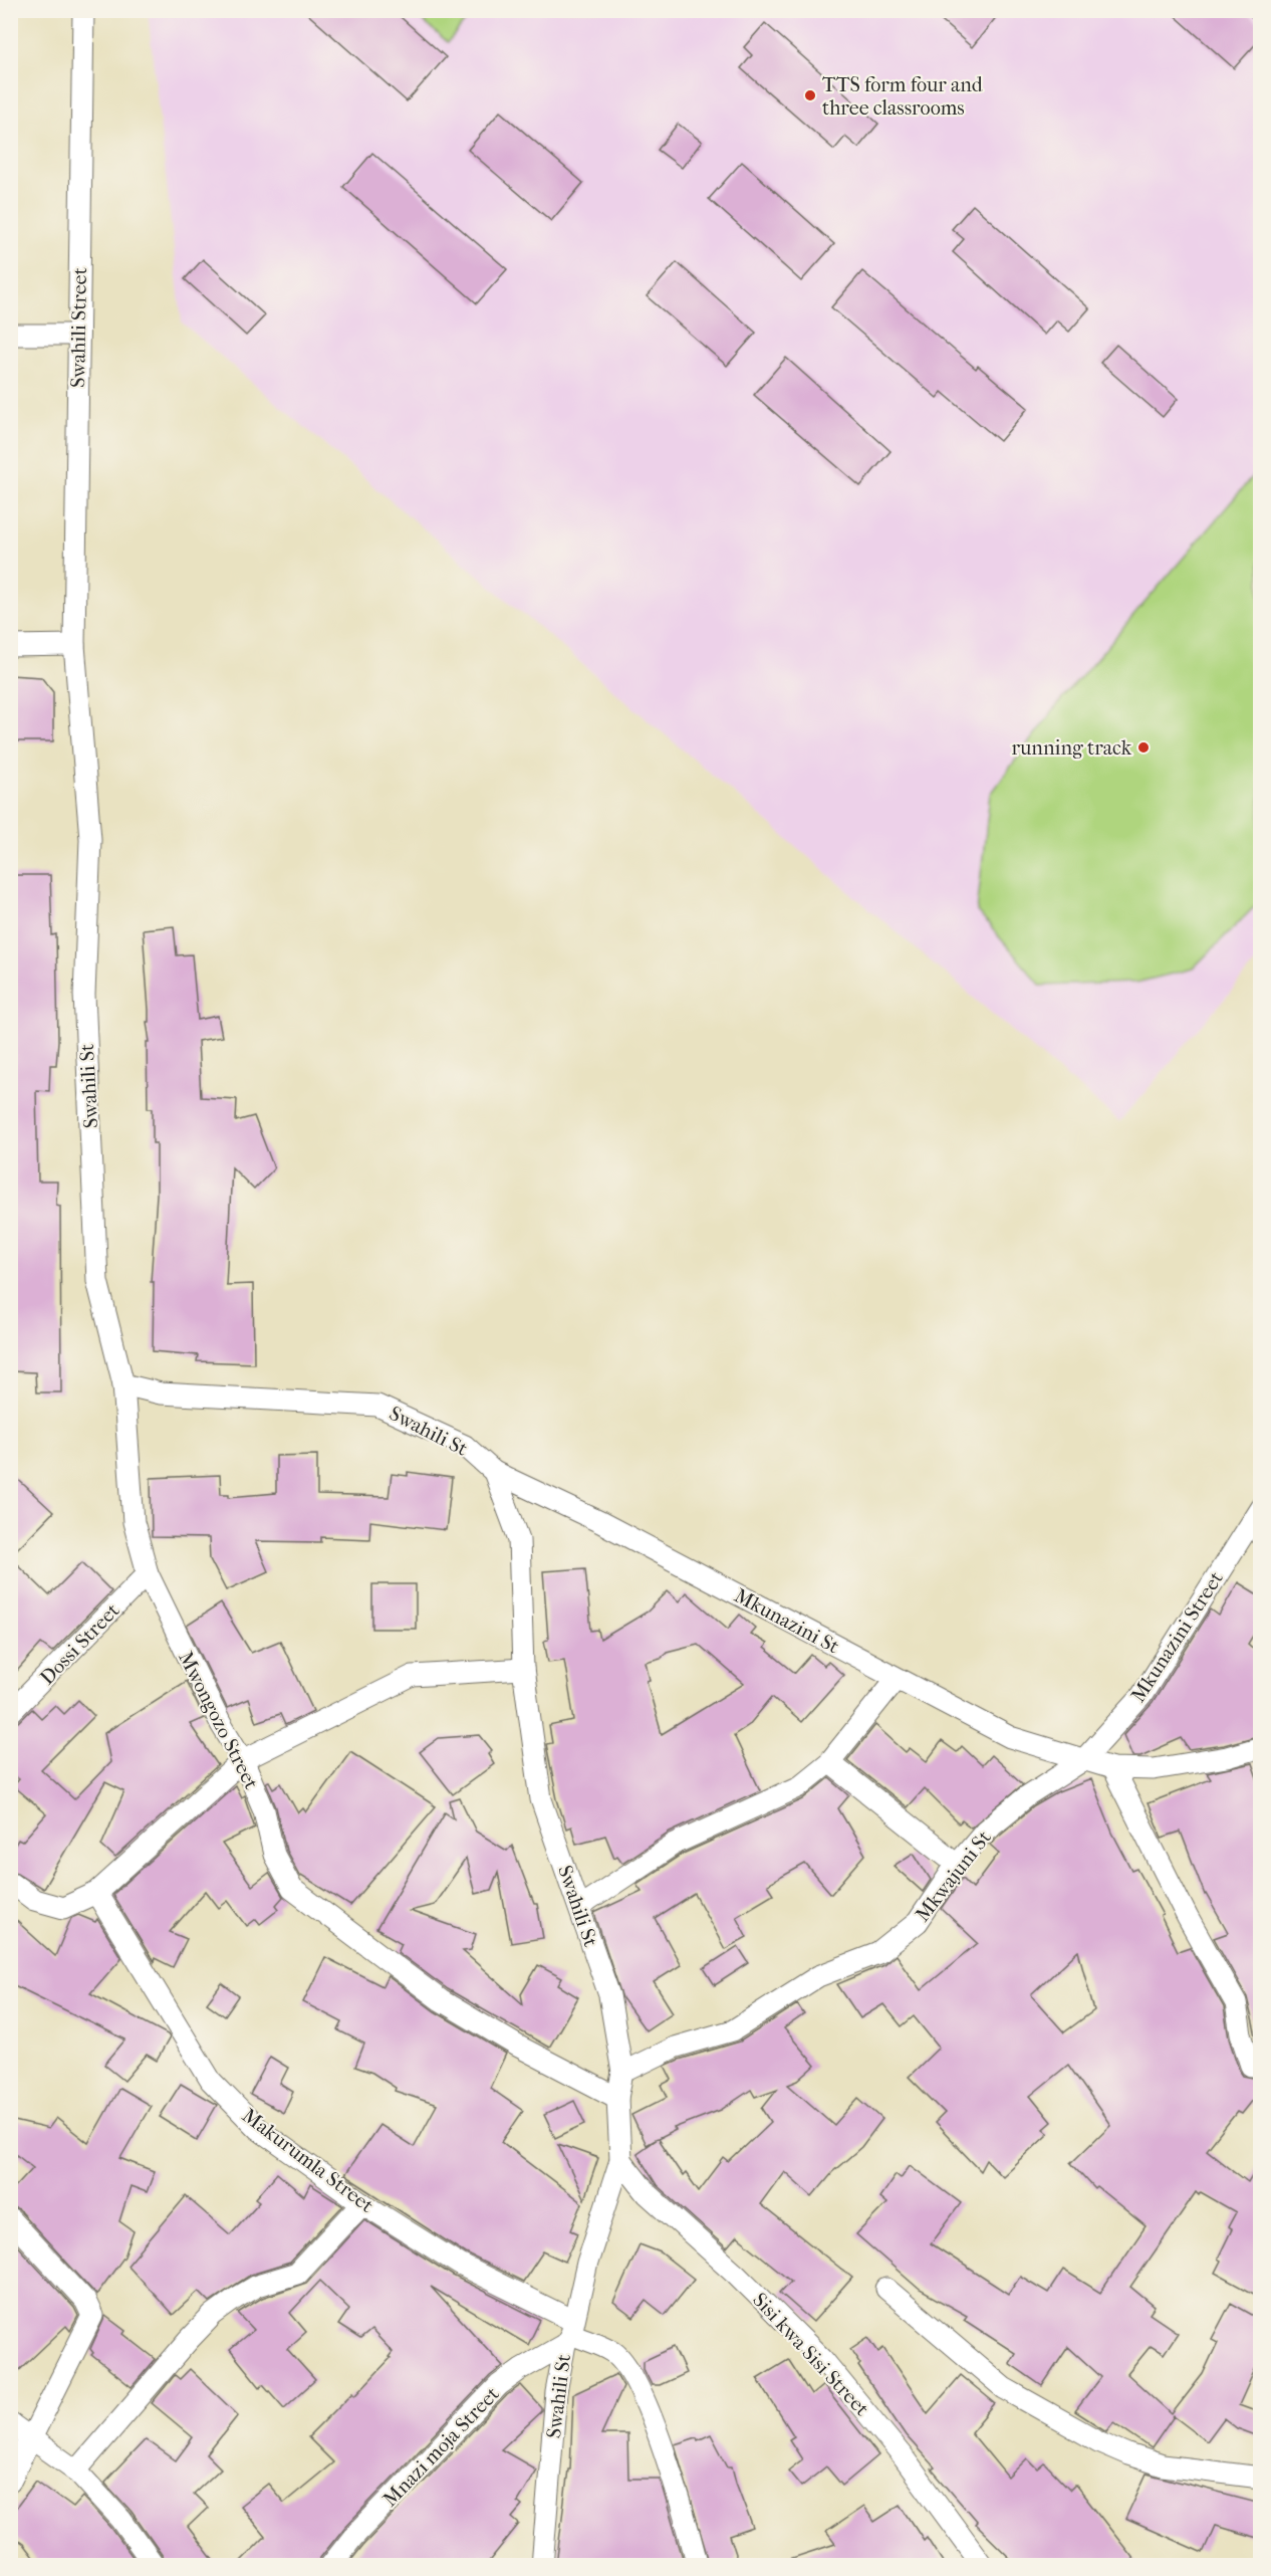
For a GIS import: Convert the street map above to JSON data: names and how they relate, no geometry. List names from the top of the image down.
{
  "streets": {
    "street": [
      "Swahili Street",
      "Swahili St",
      "Mkunazini St",
      "Mkunazini Street",
      "Dossi Street",
      "Mwongozo Street",
      "Mkwajuni St",
      "Makurumla Street",
      "Sisi kwa Sisi Street",
      "Mnazi moja Street"
    ]
  },
  "crossings": [
    ["Swahili Street", "Swahili St"],
    ["Swahili St", "Mkunazini St"],
    ["Swahili St", "Mwongozo Street"],
    ["Swahili St", "Mkwajuni St"],
    ["Swahili St", "Makurumla Street"],
    ["Swahili St", "Sisi kwa Sisi Street"],
    ["Swahili St", "Mnazi moja Street"],
    ["Mkunazini St", "Mkunazini Street"],
    ["Mkunazini St", "Mkwajuni St"],
    ["Mkunazini Street", "Mkwajuni St"],
    ["Dossi Street", "Mwongozo Street"],
    ["Makurumla Street", "Mnazi moja Street"]
  ],
  "places": ["TTS form four and three classrooms", "running track"]
}
